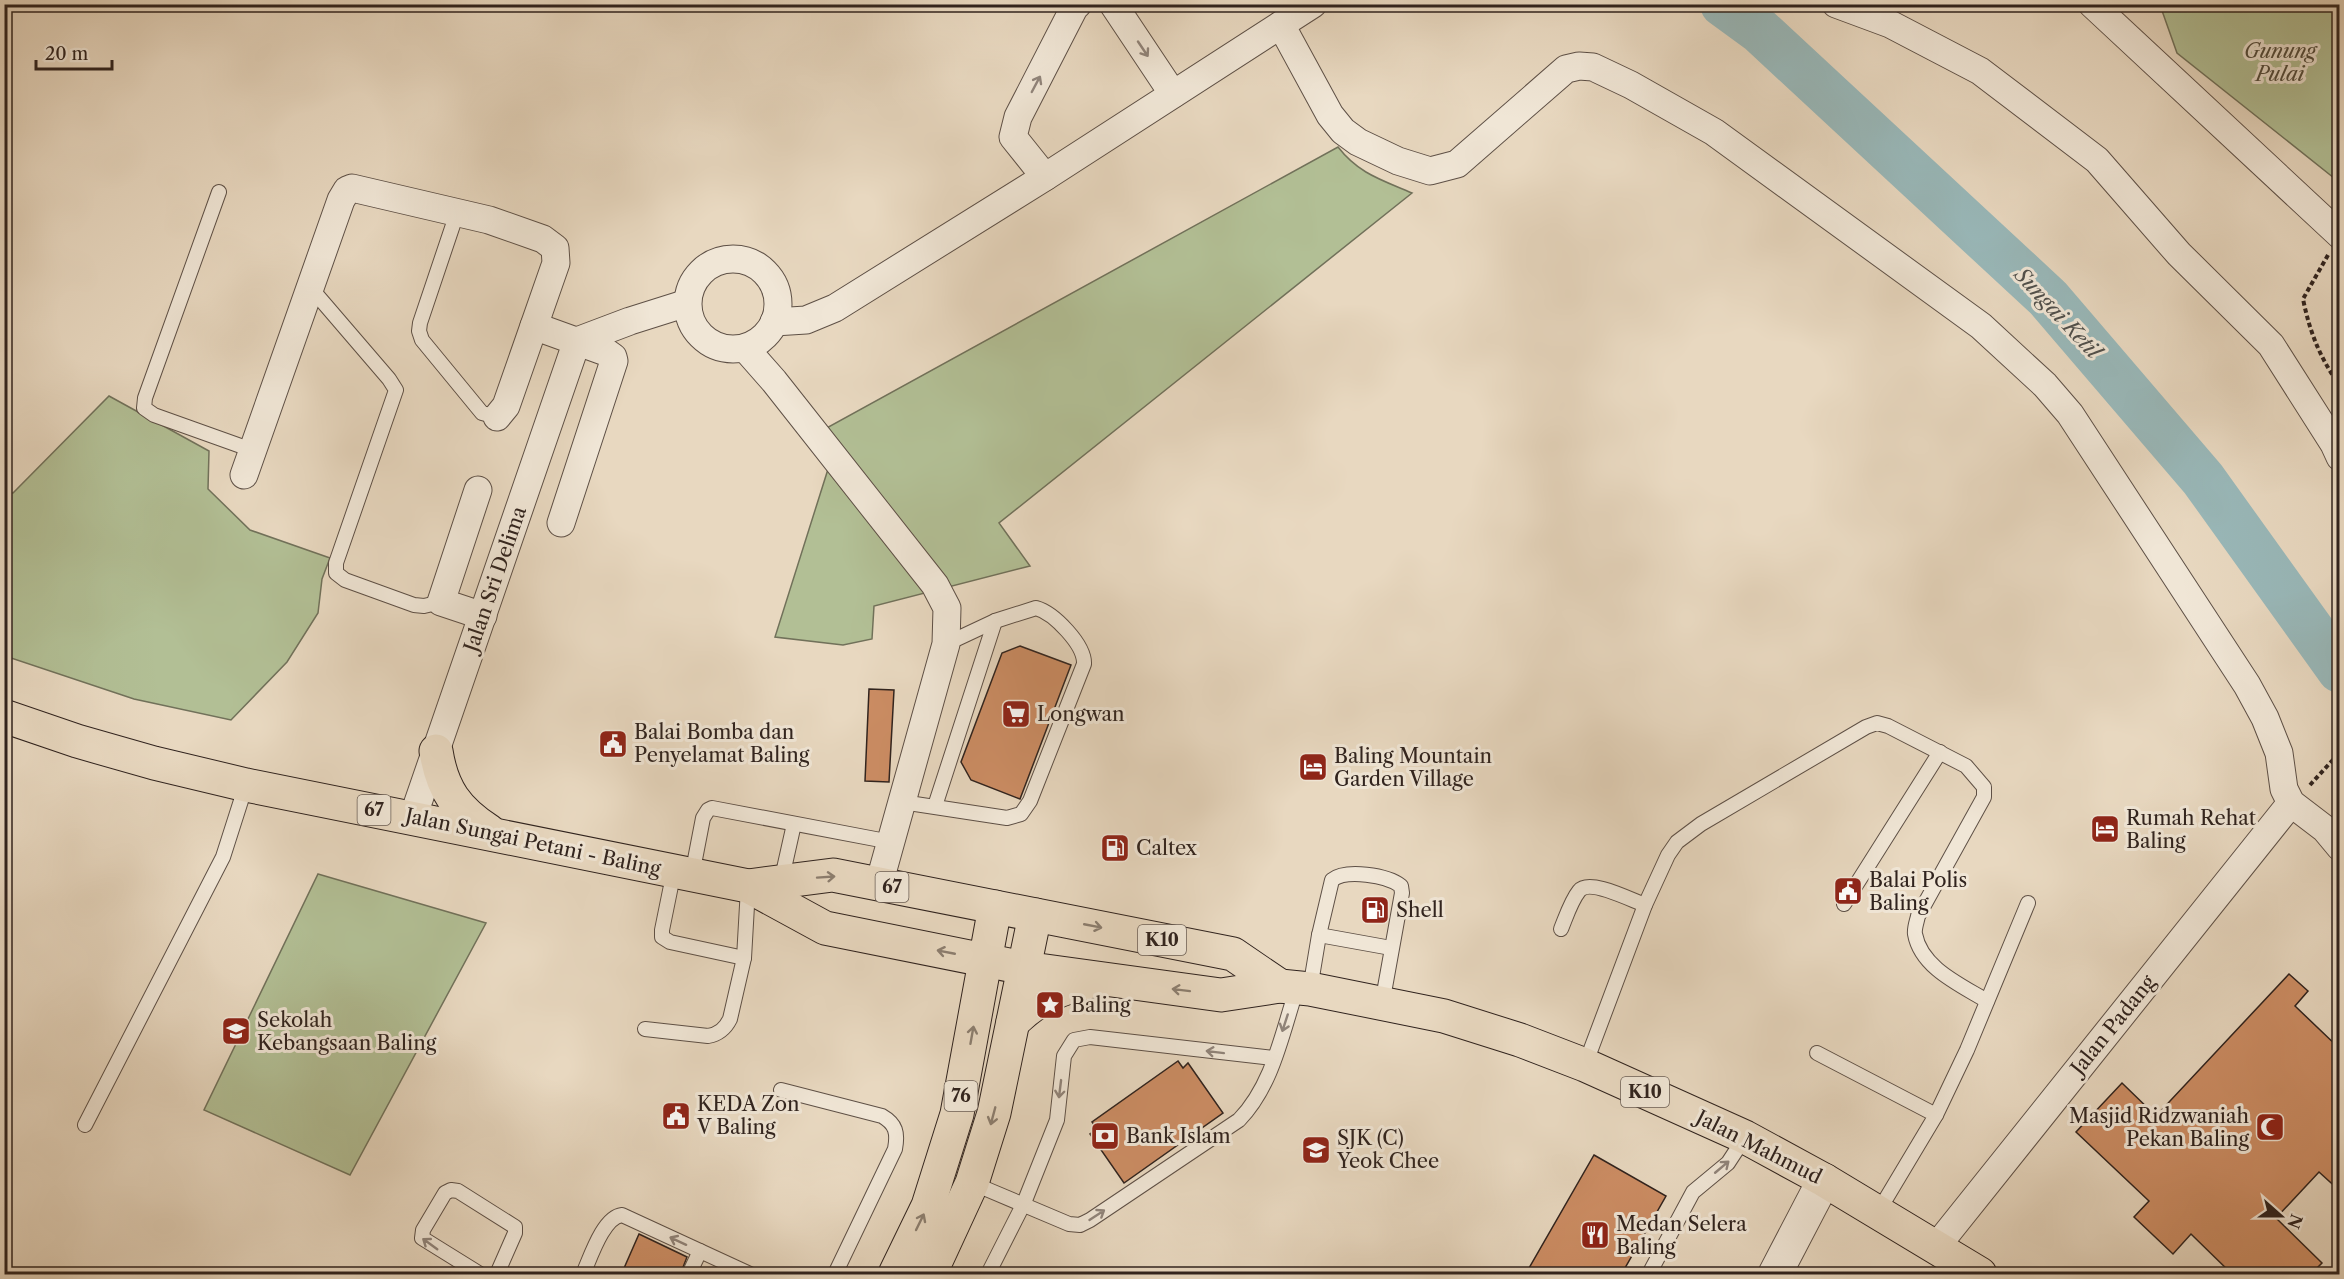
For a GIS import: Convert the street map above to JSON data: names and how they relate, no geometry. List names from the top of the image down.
{
  "streets": {
    "main road": [
      "67",
      "Jalan Sungai Petani - Baling",
      "K10",
      "76",
      "Jalan Mahmud"
    ],
    "street": ["Jalan Sri Delima", "Jalan Padang"]
  },
  "crossings": [
    ["Jalan Sri Delima", "Jalan Sungai Petani - Baling"],
    ["Jalan Sungai Petani - Baling", "76"],
    ["Jalan Sungai Petani - Baling", "Jalan Mahmud"],
    ["Jalan Padang", "Jalan Mahmud"],
    ["76", "Jalan Mahmud"]
  ],
  "water": ["Sungai Ketil"],
  "parks": ["Gunung Pulai"],
  "places": {
    "supermarket": ["Longwan"],
    "public building": ["Balai Bomba dan Penyelamat Baling", "Balai Polis Baling", "KEDA Zon V Baling"],
    "hotel": ["Baling Mountain Garden Village", "Rumah Rehat Baling"],
    "fuel station": ["Caltex", "Shell"],
    "place": ["Baling"],
    "school or university": ["Sekolah Kebangsaan Baling", "SJK (C) Yeok Chee"],
    "mosque": ["Masjid Ridzwaniah Pekan Baling"],
    "bank": ["Bank Islam"],
    "restaurant": ["Medan Selera Baling"]
  },
  "scale_bar": "20 m",
  "north": "right"
}
